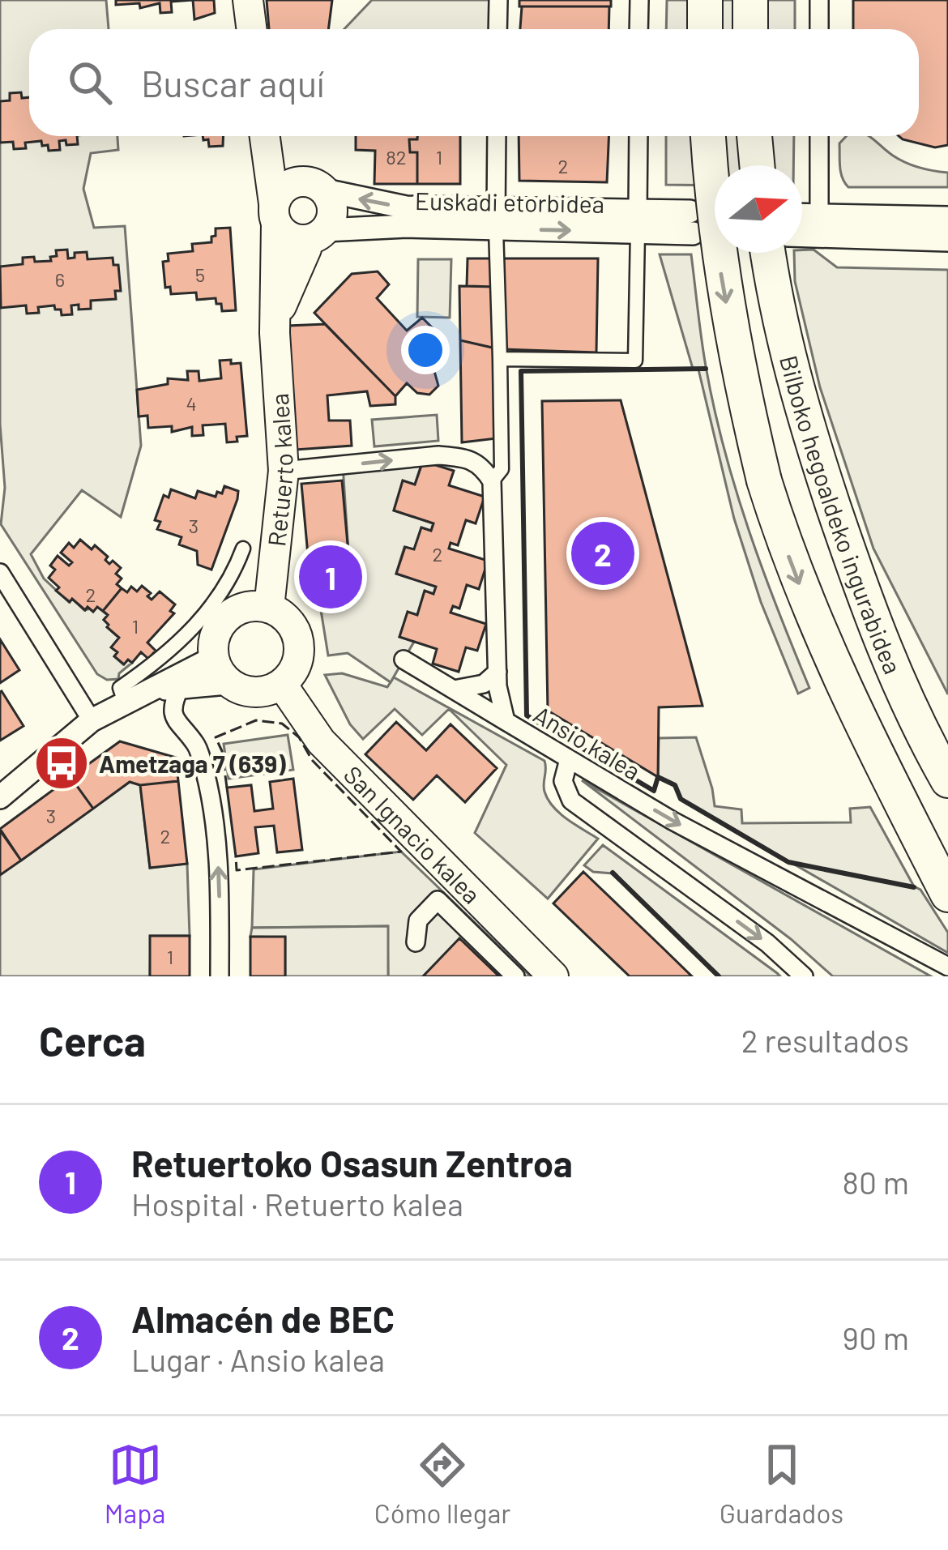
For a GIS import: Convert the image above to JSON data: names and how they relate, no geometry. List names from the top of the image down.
{
  "streets": {
    "highway": ["Bilboko hegoaldeko ingurabidea"],
    "main road": ["Retuerto kalea", "San Ignacio kalea"],
    "street": ["Euskadi etorbidea", "Ansio kalea"]
  },
  "crossings": [
    ["Euskadi etorbidea", "Retuerto kalea"],
    ["Retuerto kalea", "San Ignacio kalea"]
  ],
  "places": {
    "bus stop": ["Ametzaga 7 (639)"]
  },
  "house_numbers": [
    "82",
    "1",
    "2",
    "5",
    "6",
    "4",
    "3",
    "2",
    "2",
    "1",
    "3",
    "2",
    "1"
  ],
  "north": "right",
  "page": {
    "search": "Buscar aquí",
    "pins": ["2", "1"],
    "heading": ["Cerca", "2 resultados"],
    "list": [
      {
        "mark": "1",
        "name": "Retuertoko Osasun Zentroa",
        "note": "Hospital · Retuerto kalea",
        "value": "80 m"
      },
      {
        "mark": "2",
        "name": "Almacén de BEC",
        "note": "Lugar · Ansio kalea",
        "value": "90 m"
      }
    ],
    "nav": ["Mapa", "Cómo llegar", "Guardados"]
  }
}
